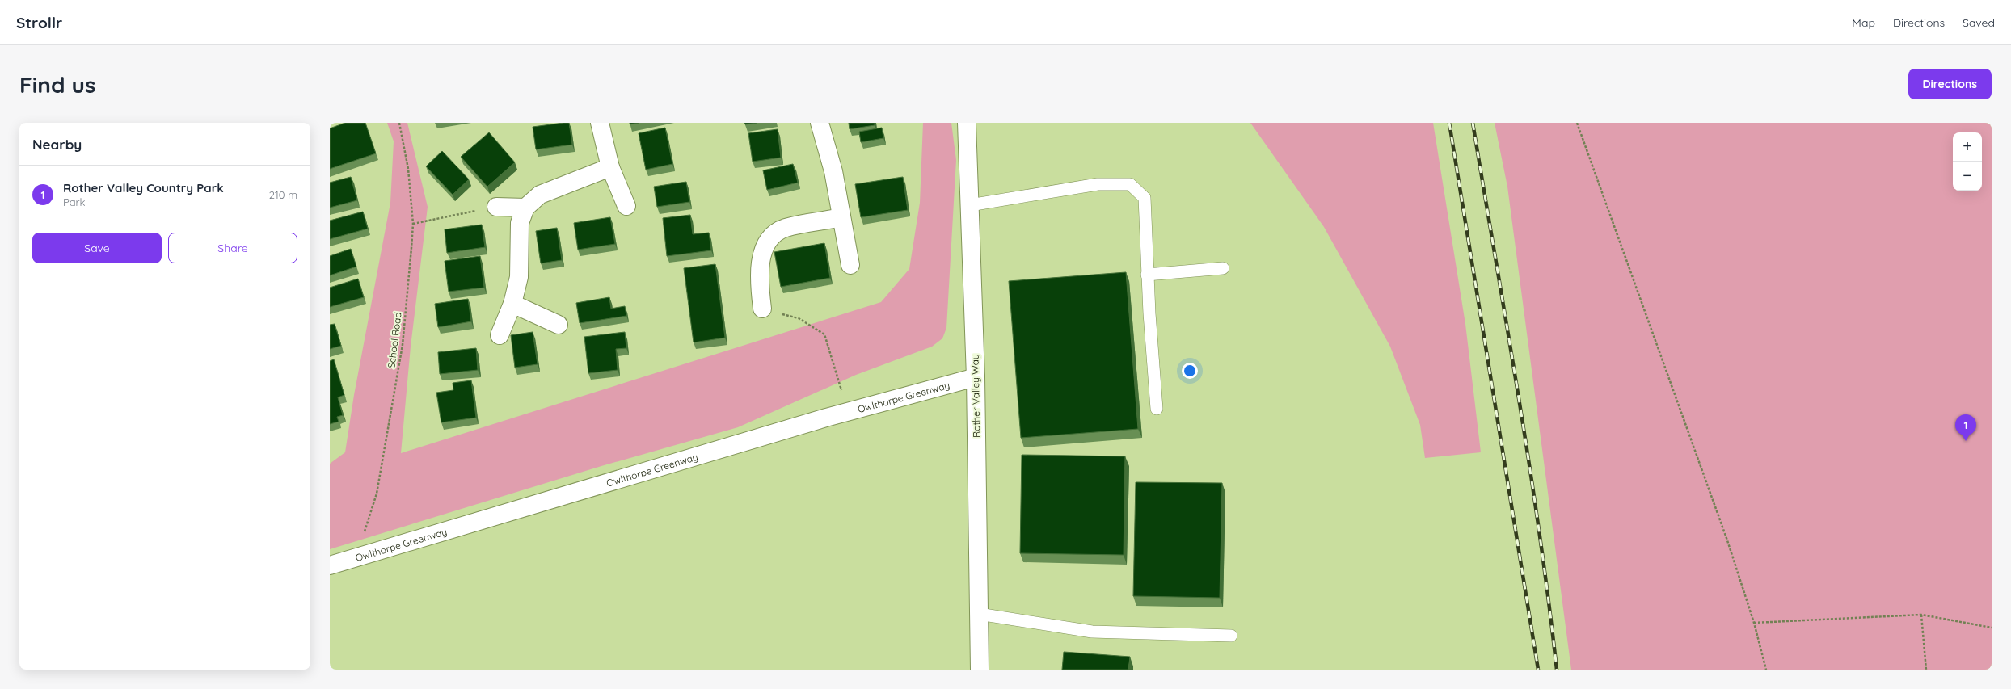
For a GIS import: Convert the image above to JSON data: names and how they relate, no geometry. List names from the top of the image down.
{
  "streets": {
    "street": ["Rother Valley Way", "Owlthorpe Greenway"],
    "path": ["School Road"]
  },
  "crossings": [
    ["School Road", "Owlthorpe Greenway"],
    ["Rother Valley Way", "Owlthorpe Greenway"]
  ],
  "page": {
    "header": "Strollr",
    "nav": ["Map", "Directions", "Saved"],
    "buttons": [
      "Directions",
      ["Save", "Share"]
    ],
    "title": "Find us",
    "heading": "Nearby",
    "map_buttons": ["+", "−"],
    "list": [
      {
        "mark": "1",
        "name": "Rother Valley Country Park",
        "note": "Park",
        "value": "210 m"
      }
    ],
    "pins": "1"
  }
}
